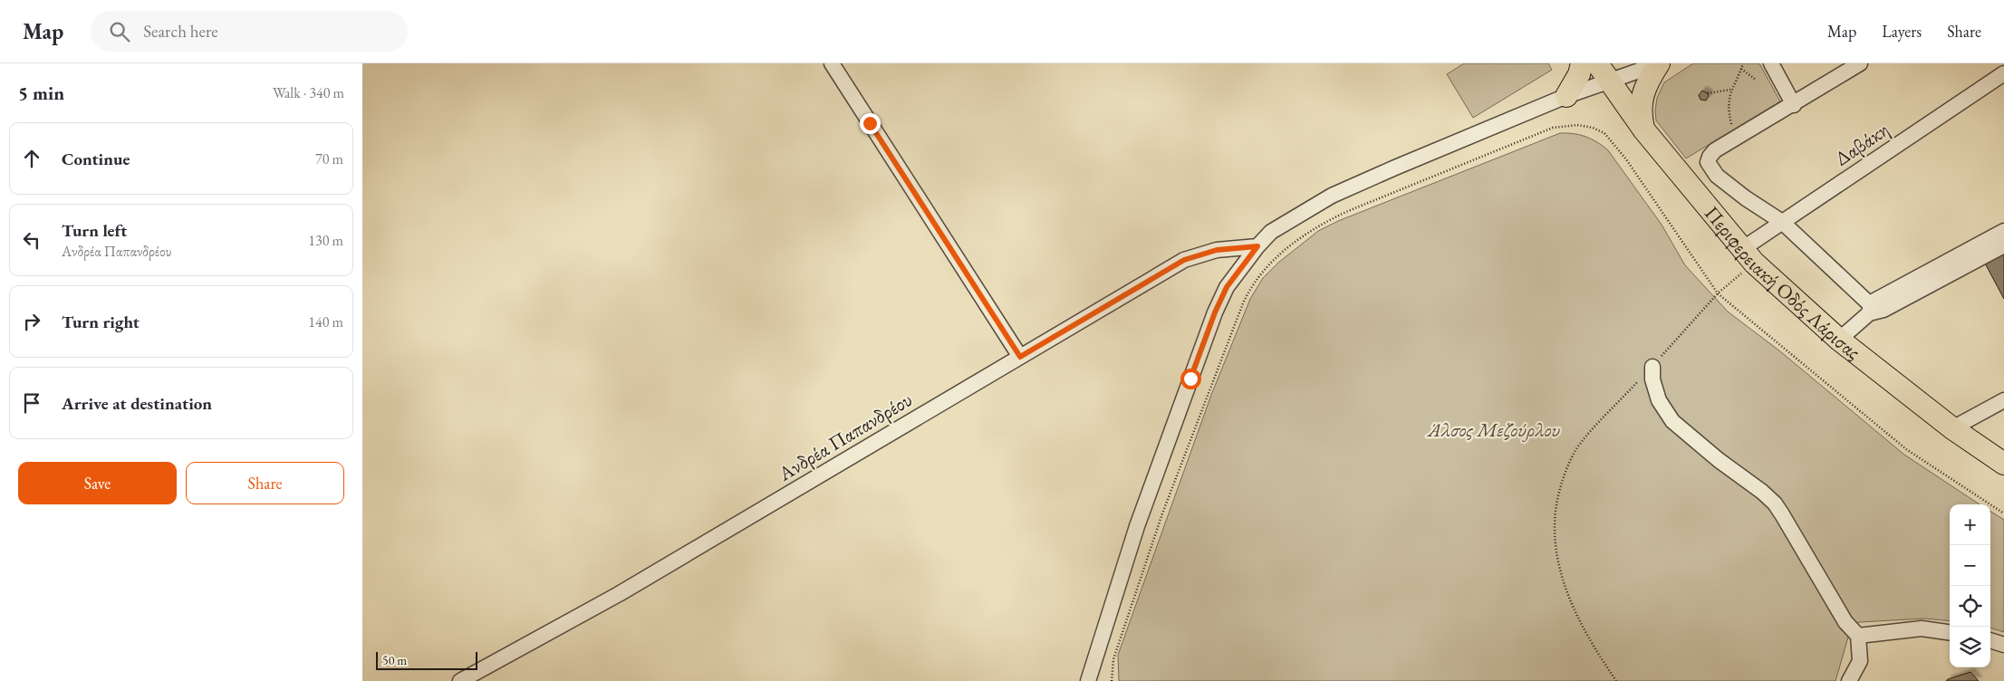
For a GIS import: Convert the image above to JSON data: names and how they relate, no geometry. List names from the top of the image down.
{
  "streets": {
    "highway": ["Περιφερειακή Οδός Λάρισας"],
    "street": ["Δαβάκη", "Ανδρέα Παπανδρέου"]
  },
  "crossings": [
    ["Δαβάκη", "Περιφερειακή Οδός Λάρισας"]
  ],
  "parks": ["Άλσος Μεζούρλου"],
  "scale_bar": "50 m",
  "page": {
    "header": "Map",
    "search": "Search here",
    "nav": ["Map", "Layers", "Share"],
    "heading": ["5 min", "Walk · 340 m"],
    "list": [
      ["Continue", "70 m"],
      ["Turn left", "Ανδρέα Παπανδρέου", "130 m"],
      ["Turn right", "140 m"],
      "Arrive at destination"
    ],
    "buttons": ["Save", "Share"],
    "map_buttons": ["+", "−"],
    "scale": "50 m"
  }
}
